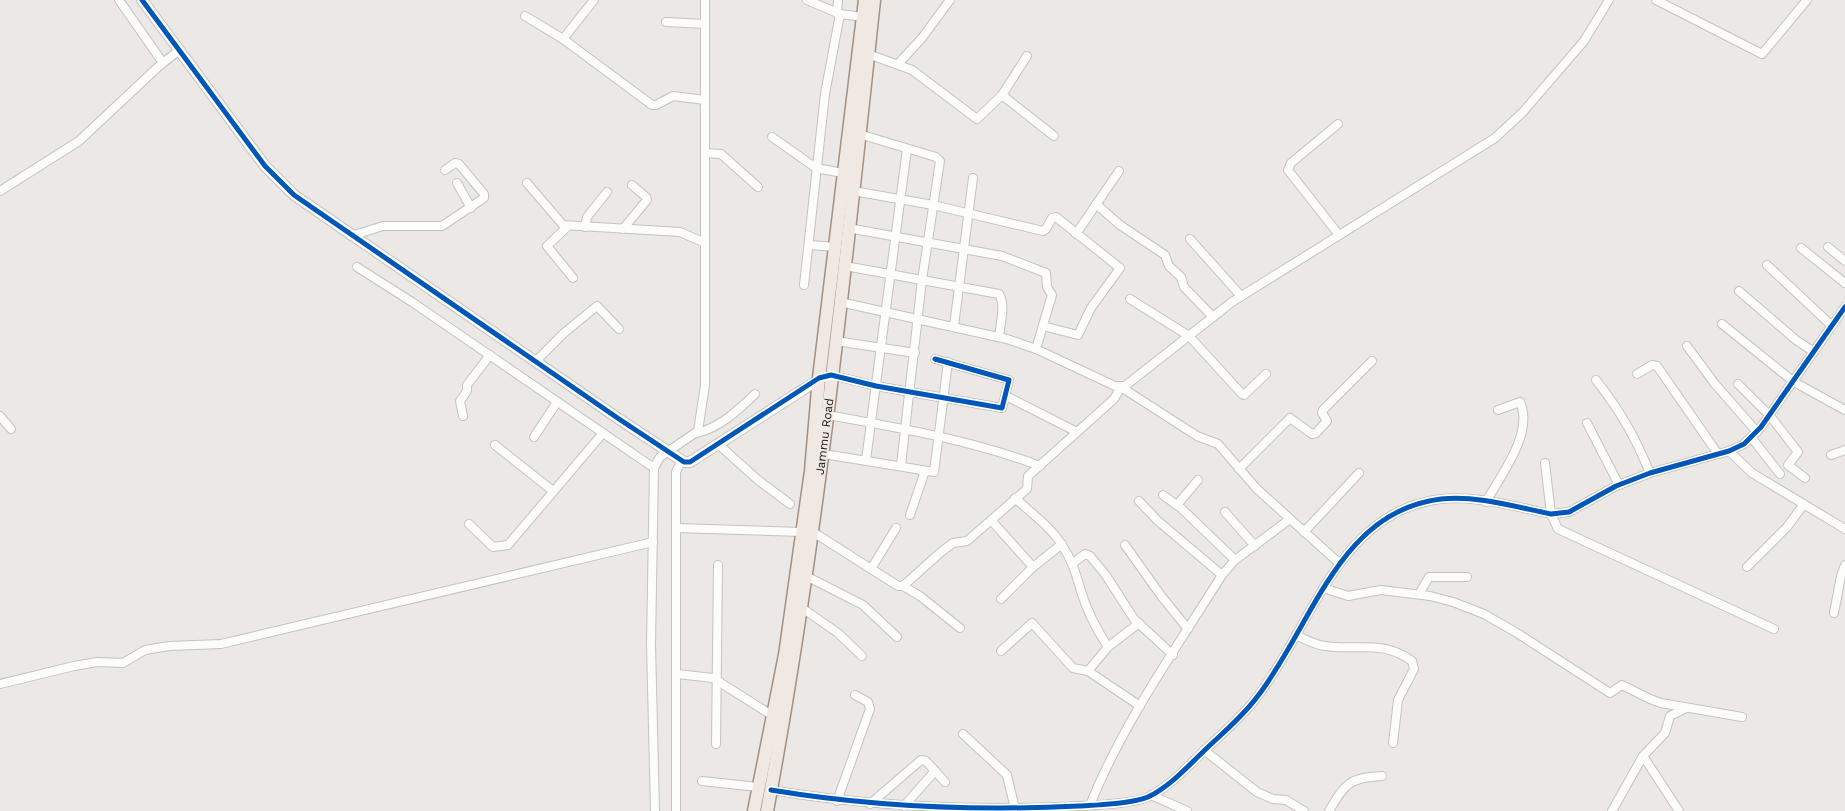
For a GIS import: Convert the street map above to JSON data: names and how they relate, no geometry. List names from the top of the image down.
{
  "streets": {
    "main road": ["Jammu Road"]
  }
}
